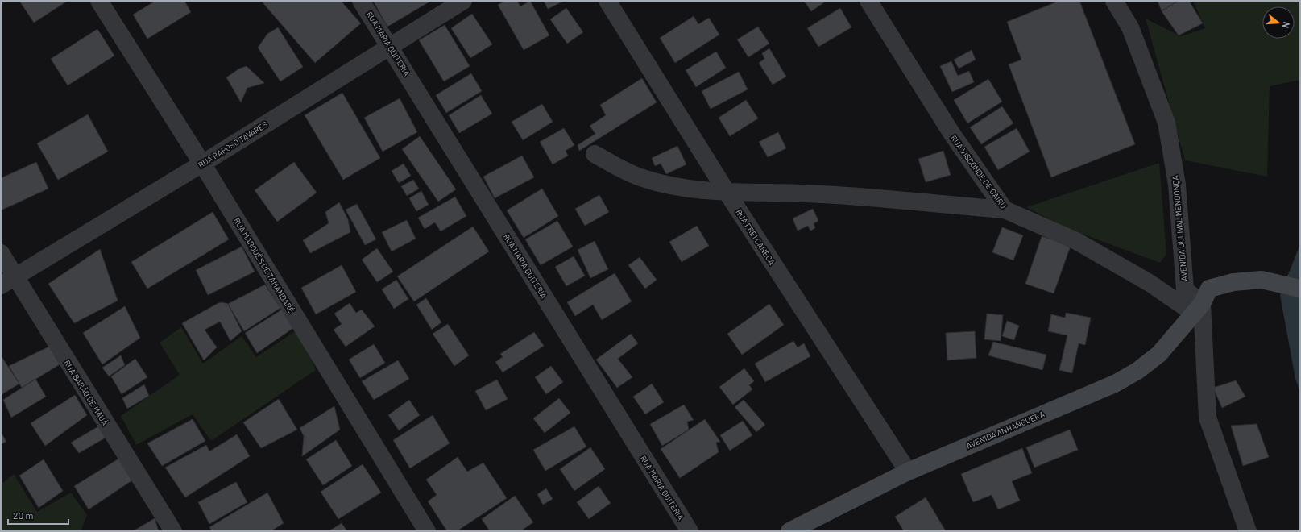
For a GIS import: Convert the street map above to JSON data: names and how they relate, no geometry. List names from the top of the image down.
{
  "streets": {
    "street": [
      "RUA MARIA QUITERIA",
      "RUA RAPOSO TAVARES",
      "RUA VISCONDE DE CAIRU",
      "AVENIDA OULIVAL MENDONÇA",
      "RUA FREI CANECA",
      "RUA MARQUÊS DE TAMANDARÉ",
      "RUA BARÃO DE MAUÁ",
      "AVENIDA ANHANGUERA"
    ]
  },
  "crossings": [
    ["RUA MARIA QUITERIA", "RUA RAPOSO TAVARES"],
    ["RUA RAPOSO TAVARES", "RUA MARQUÊS DE TAMANDARÉ"],
    ["RUA RAPOSO TAVARES", "RUA BARÃO DE MAUÁ"],
    ["RUA VISCONDE DE CAIRU", "AVENIDA OULIVAL MENDONÇA"],
    ["RUA VISCONDE DE CAIRU", "AVENIDA ANHANGUERA"],
    ["AVENIDA OULIVAL MENDONÇA", "AVENIDA ANHANGUERA"],
    ["RUA FREI CANECA", "AVENIDA ANHANGUERA"]
  ],
  "scale_bar": "20 m",
  "north": "right"
}
